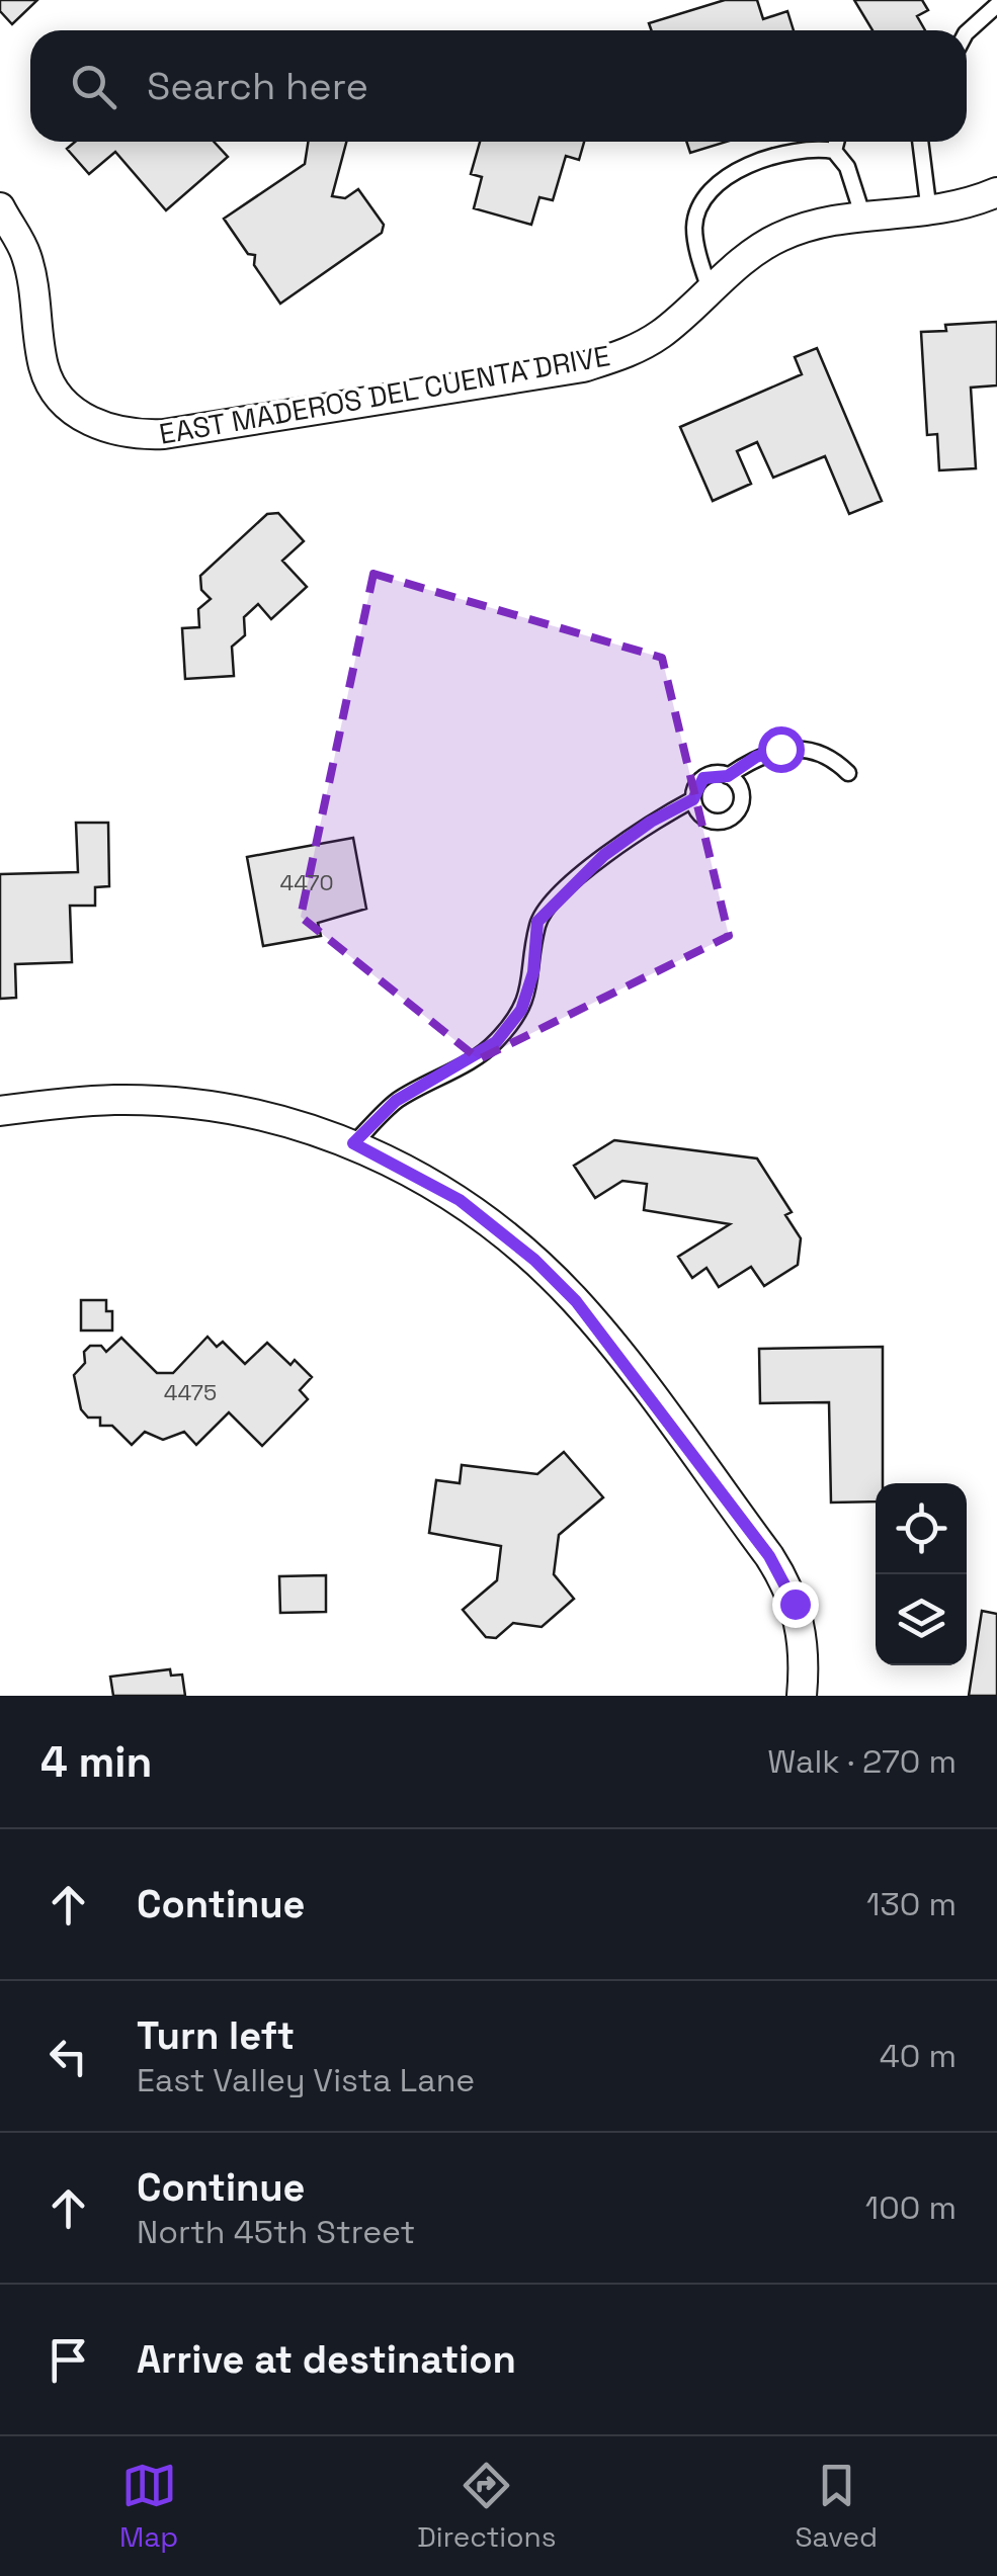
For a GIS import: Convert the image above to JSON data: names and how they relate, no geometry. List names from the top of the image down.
{
  "streets": {
    "street": ["EAST MADEROS DEL CUENTA DRIVE"]
  },
  "house_numbers": ["4470", "4475"],
  "page": {
    "search": "Search here",
    "heading": ["4 min", "Walk · 270 m"],
    "list": [
      ["Continue", "130 m"],
      ["Turn left", "East Valley Vista Lane", "40 m"],
      ["Continue", "North 45th Street", "100 m"],
      "Arrive at destination"
    ],
    "nav": ["Map", "Directions", "Saved"]
  }
}
